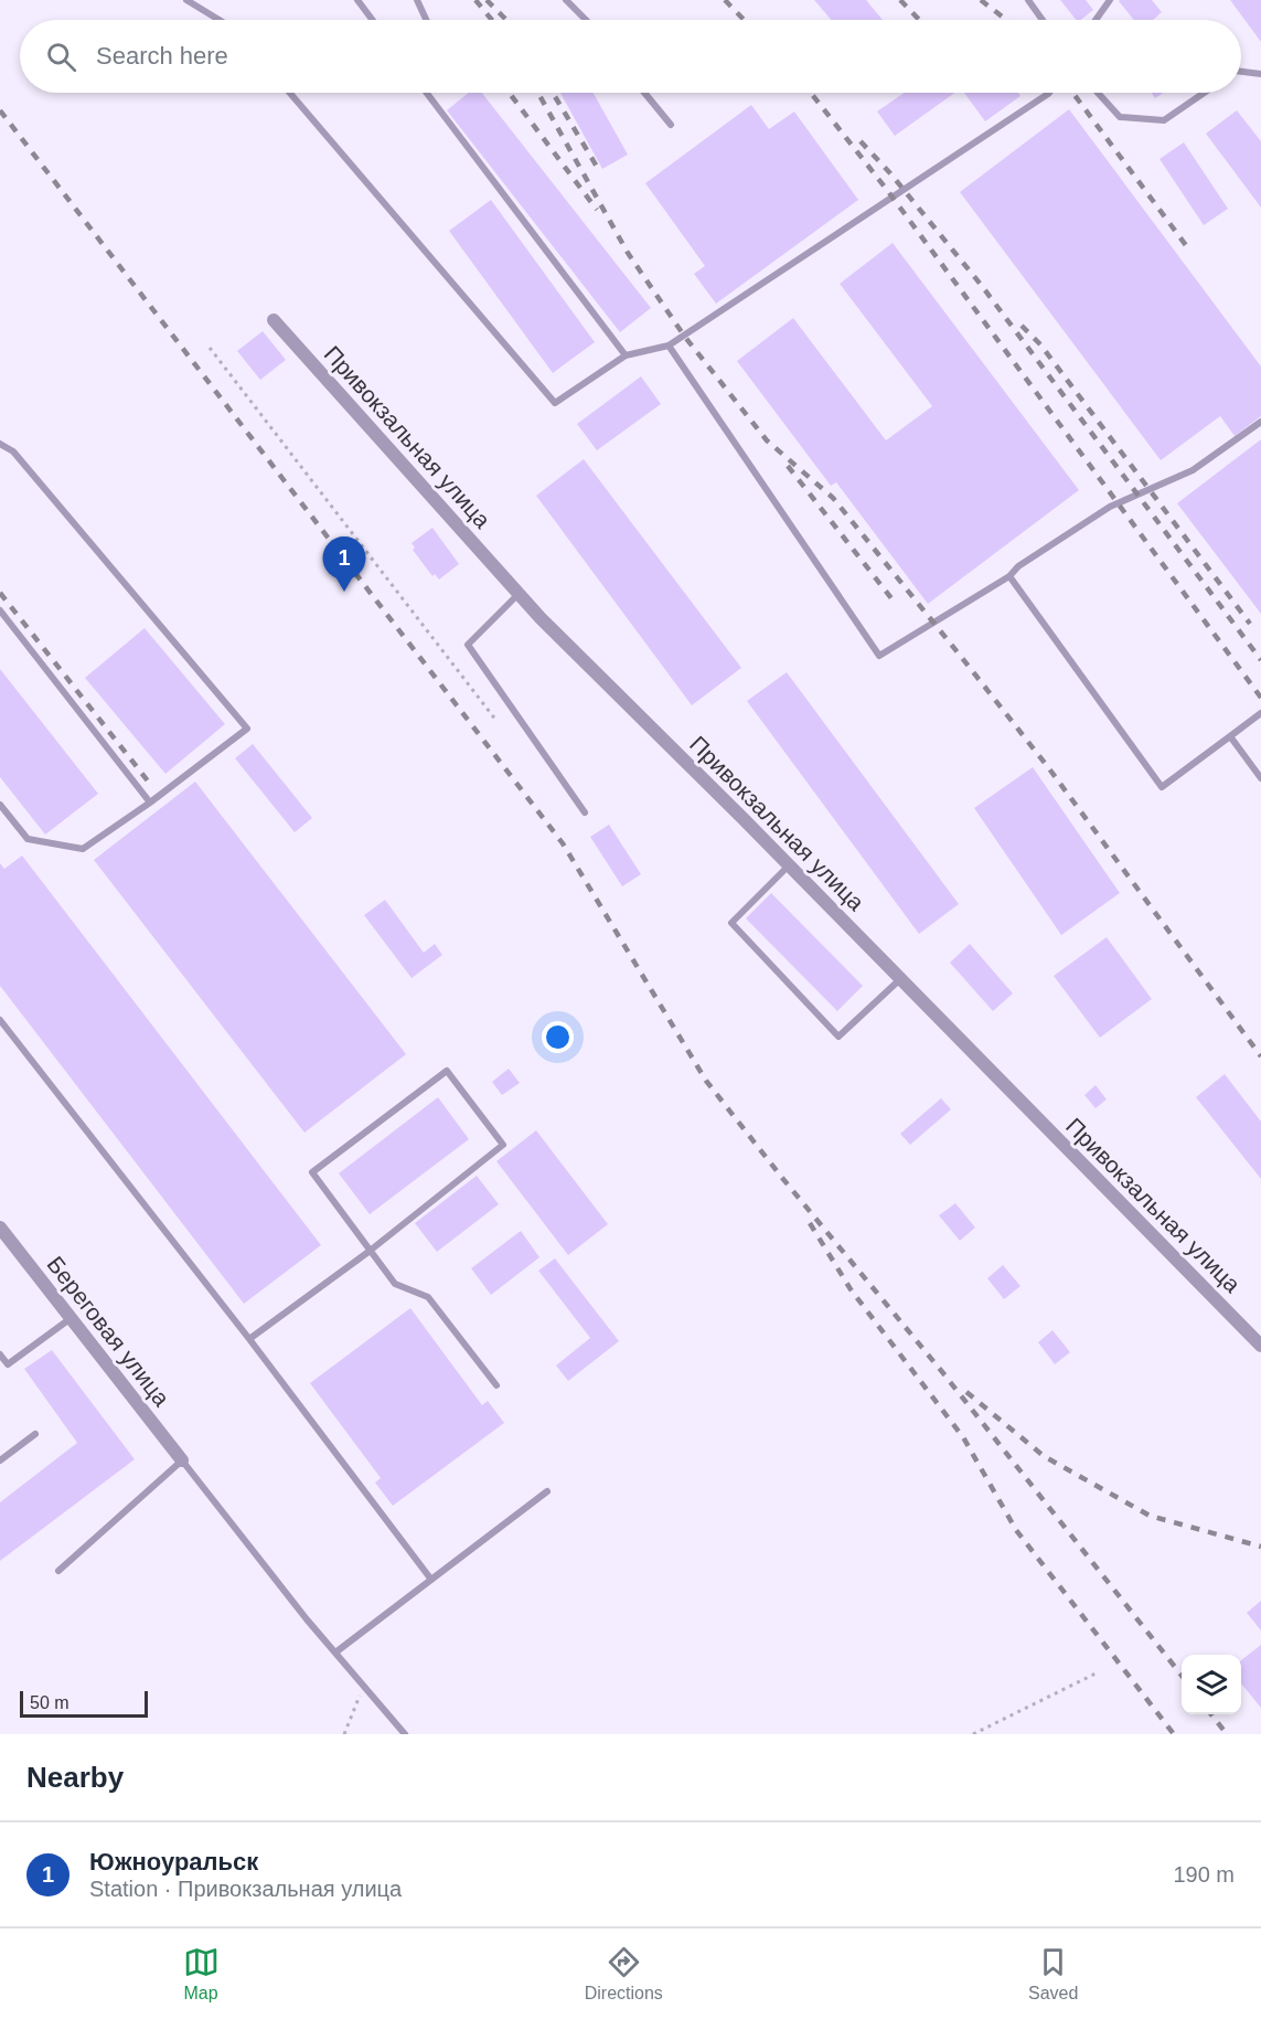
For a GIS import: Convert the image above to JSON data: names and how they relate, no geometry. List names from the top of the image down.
{
  "streets": {
    "street": ["Привокзальная улица", "Береговая улица"]
  },
  "scale_bar": "50 m",
  "page": {
    "search": "Search here",
    "pins": "1",
    "scale": "50 m",
    "heading": "Nearby",
    "list": [
      {
        "mark": "1",
        "name": "Южноуральск",
        "note": "Station · Привокзальная улица",
        "value": "190 m"
      }
    ],
    "nav": ["Map", "Directions", "Saved"]
  }
}
